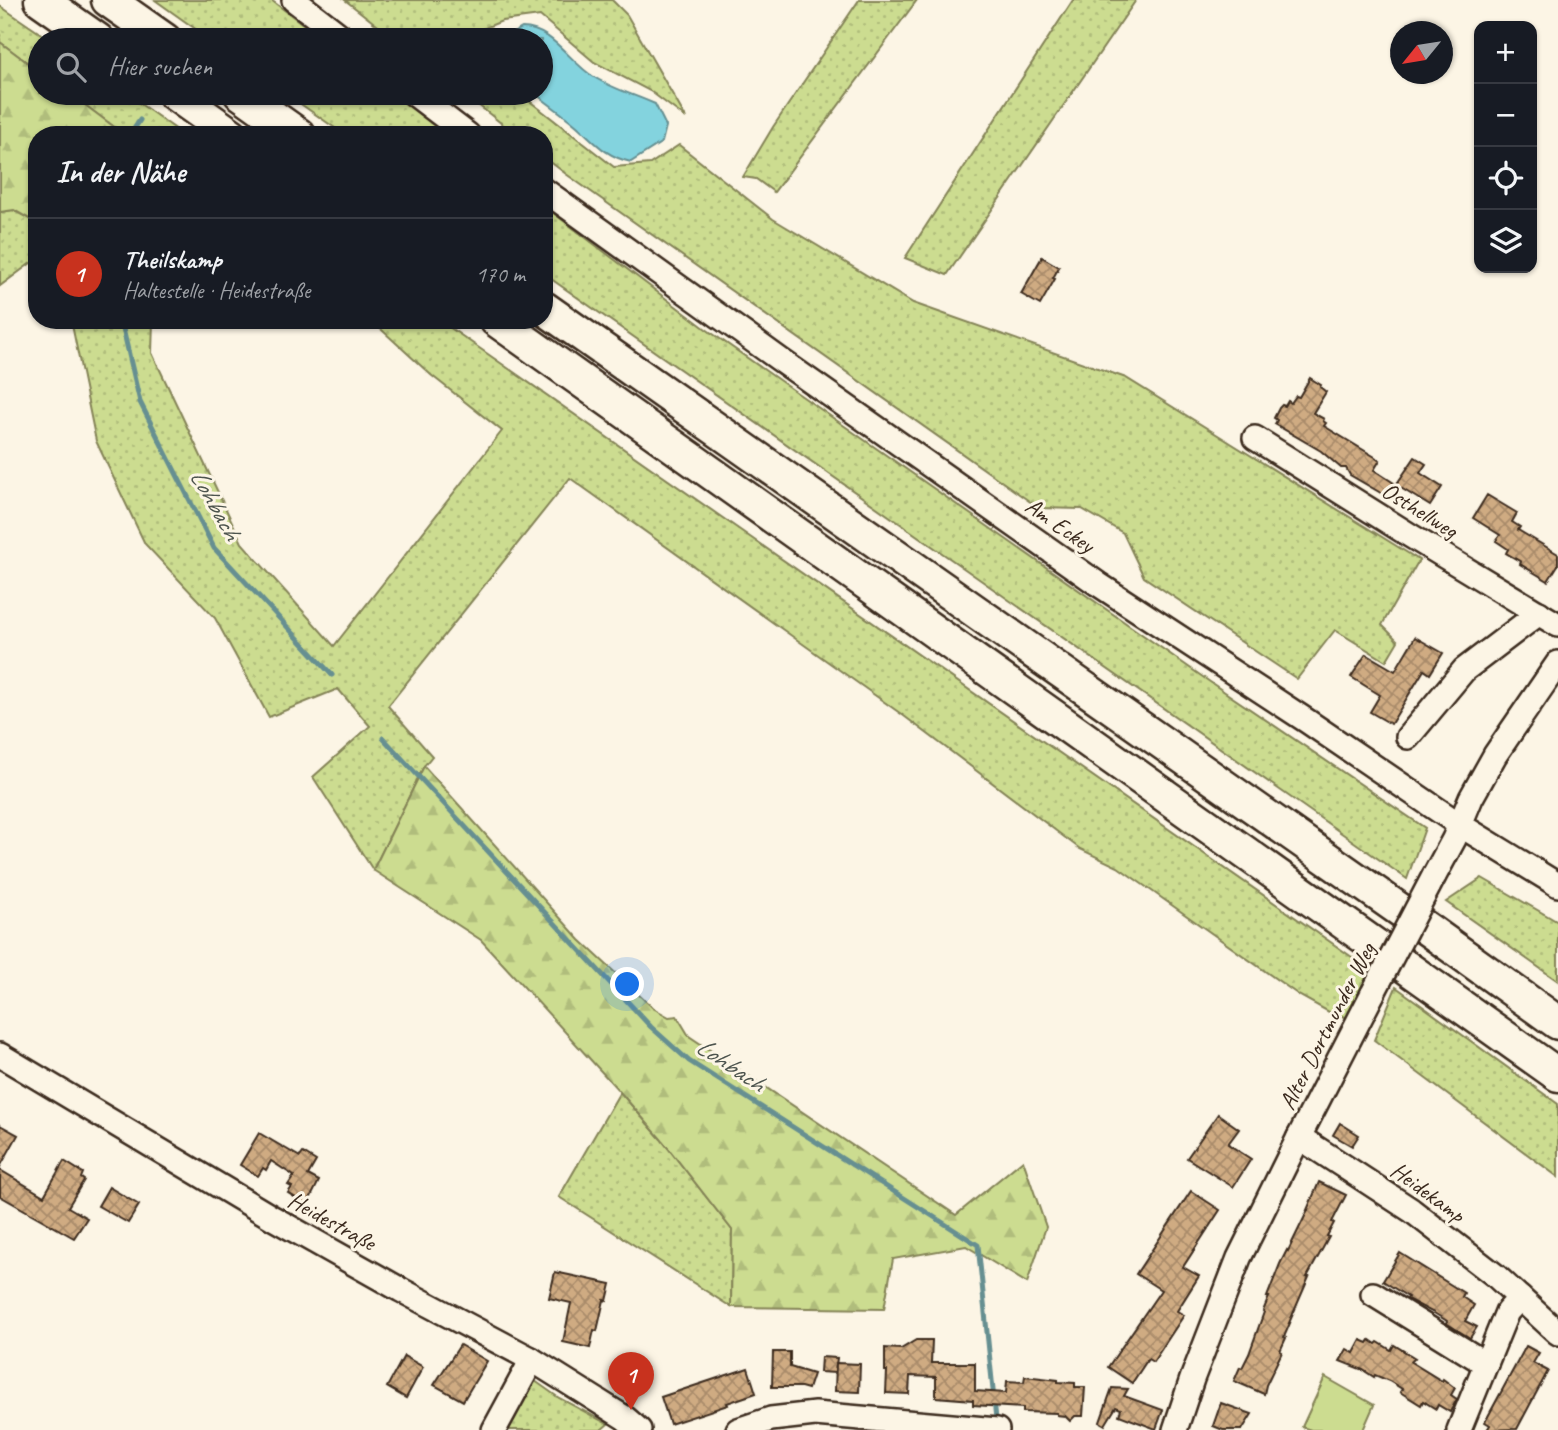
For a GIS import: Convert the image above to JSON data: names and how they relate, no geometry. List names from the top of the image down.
{
  "streets": {
    "street": [
      "Osthellweg",
      "Am Eckey",
      "Alter Dortmunder Weg",
      "Heidekamp",
      "Heidestraße"
    ]
  },
  "crossings": [
    ["Am Eckey", "Alter Dortmunder Weg"],
    ["Alter Dortmunder Weg", "Heidekamp"]
  ],
  "water": ["Lohbach"],
  "north": "bottom left",
  "page": {
    "map_buttons": ["+", "−"],
    "search": "Hier suchen",
    "heading": "In der Nähe",
    "list": [
      {
        "mark": "1",
        "name": "Theilskamp",
        "note": "Haltestelle · Heidestraße",
        "value": "170 m"
      }
    ],
    "pins": "1"
  }
}
